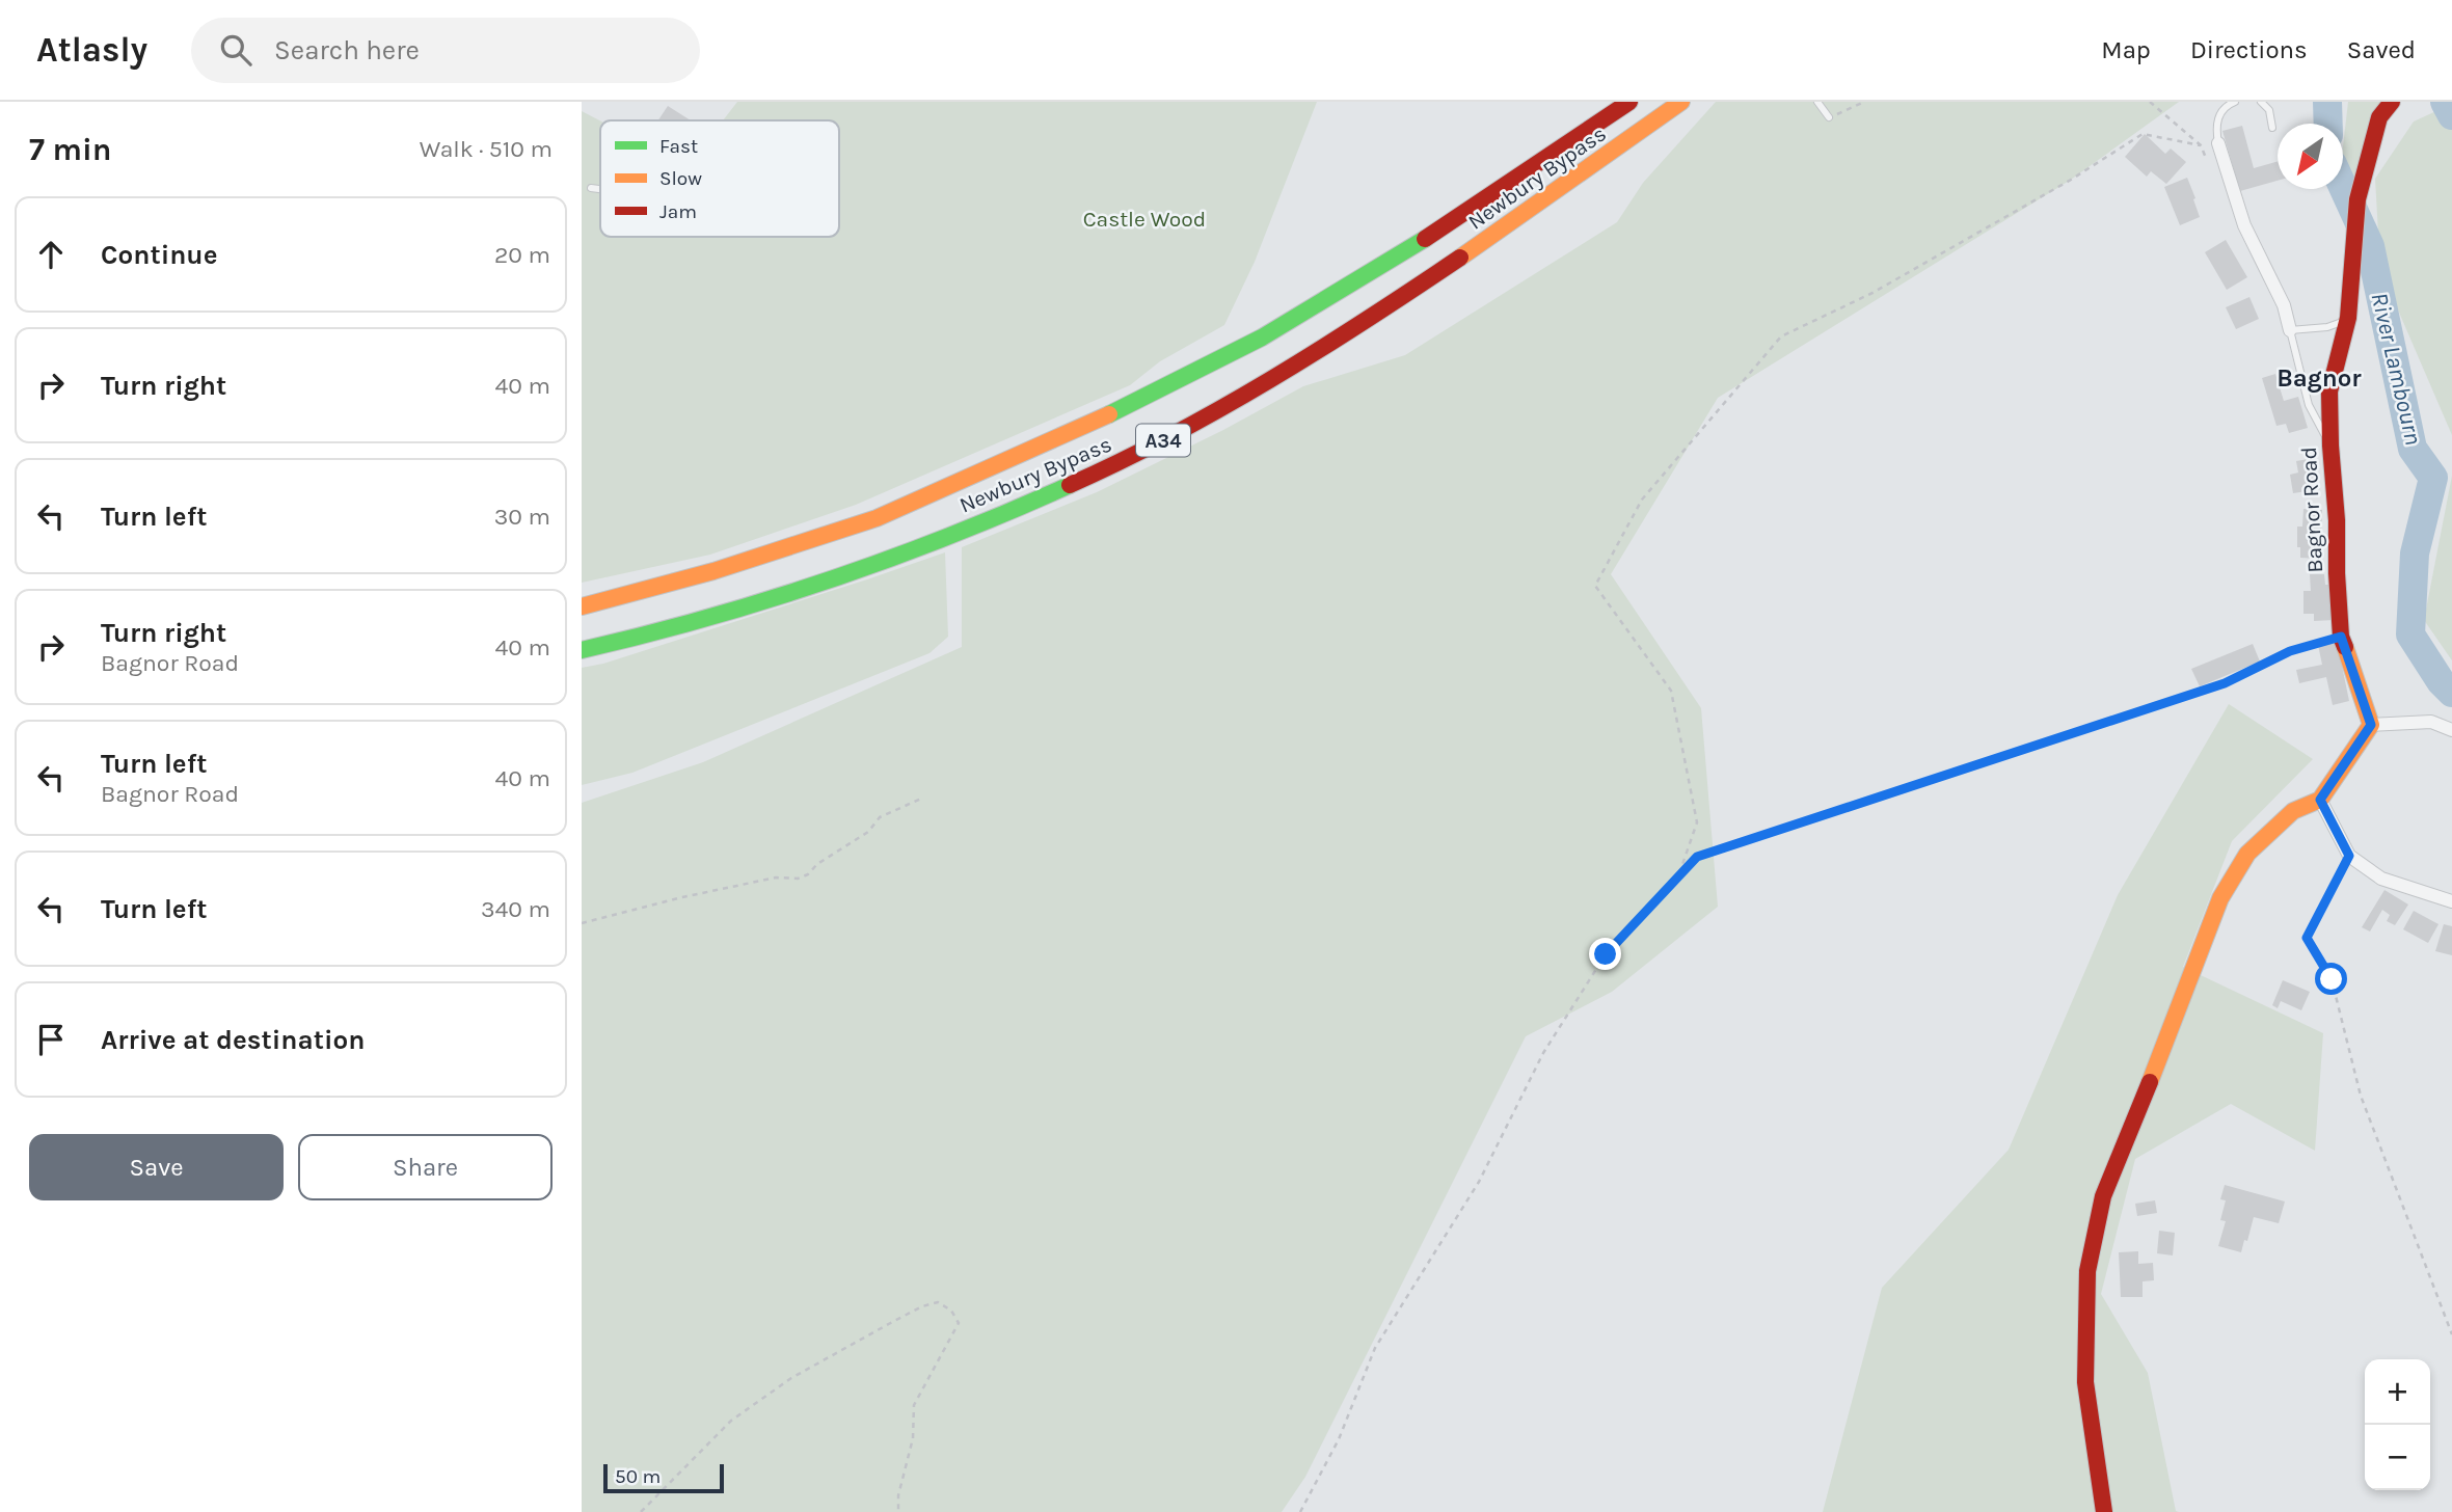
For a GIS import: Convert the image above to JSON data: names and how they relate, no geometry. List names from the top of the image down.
{
  "streets": {
    "main road": ["Newbury Bypass", "A34", "Bagnor Road"]
  },
  "districts": ["Bagnor"],
  "water": ["River Lambourn"],
  "parks": ["Castle Wood"],
  "legend": ["Fast", "Slow", "Jam"],
  "scale_bar": "50 m",
  "north": "bottom left",
  "page": {
    "header": "Atlasly",
    "search": "Search here",
    "nav": ["Map", "Directions", "Saved"],
    "heading": ["7 min", "Walk · 510 m"],
    "list": [
      ["Continue", "20 m"],
      ["Turn right", "40 m"],
      ["Turn left", "30 m"],
      ["Turn right", "Bagnor Road", "40 m"],
      ["Turn left", "Bagnor Road", "40 m"],
      ["Turn left", "340 m"],
      "Arrive at destination"
    ],
    "buttons": ["Save", "Share"],
    "map_buttons": ["+", "−"],
    "scale": "50 m"
  }
}
